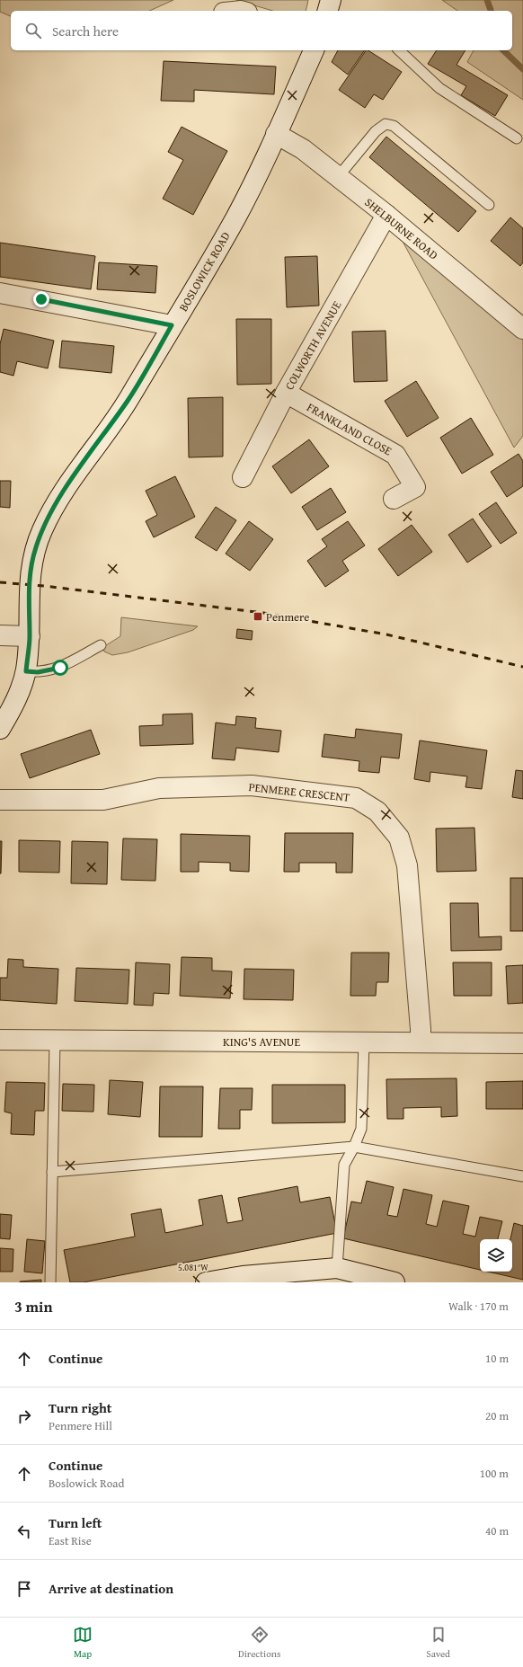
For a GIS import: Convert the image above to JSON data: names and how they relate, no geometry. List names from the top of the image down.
{
  "streets": {
    "street": [
      "SHELBURNE ROAD",
      "BOSLOWICK ROAD",
      "COLWORTH AVENUE",
      "FRANKLAND CLOSE",
      "PENMERE CRESCENT",
      "KING'S AVENUE"
    ]
  },
  "crossings": [
    ["SHELBURNE ROAD", "BOSLOWICK ROAD"],
    ["SHELBURNE ROAD", "COLWORTH AVENUE"],
    ["COLWORTH AVENUE", "FRANKLAND CLOSE"],
    ["PENMERE CRESCENT", "KING'S AVENUE"]
  ],
  "places": {
    "transit": ["Penmere"]
  },
  "page": {
    "search": "Search here",
    "heading": ["3 min", "Walk · 170 m"],
    "list": [
      ["Continue", "10 m"],
      ["Turn right", "Penmere Hill", "20 m"],
      ["Continue", "Boslowick Road", "100 m"],
      ["Turn left", "East Rise", "40 m"],
      "Arrive at destination"
    ],
    "nav": ["Map", "Directions", "Saved"]
  },
  "coordinates": ["5.081°W"]
}
